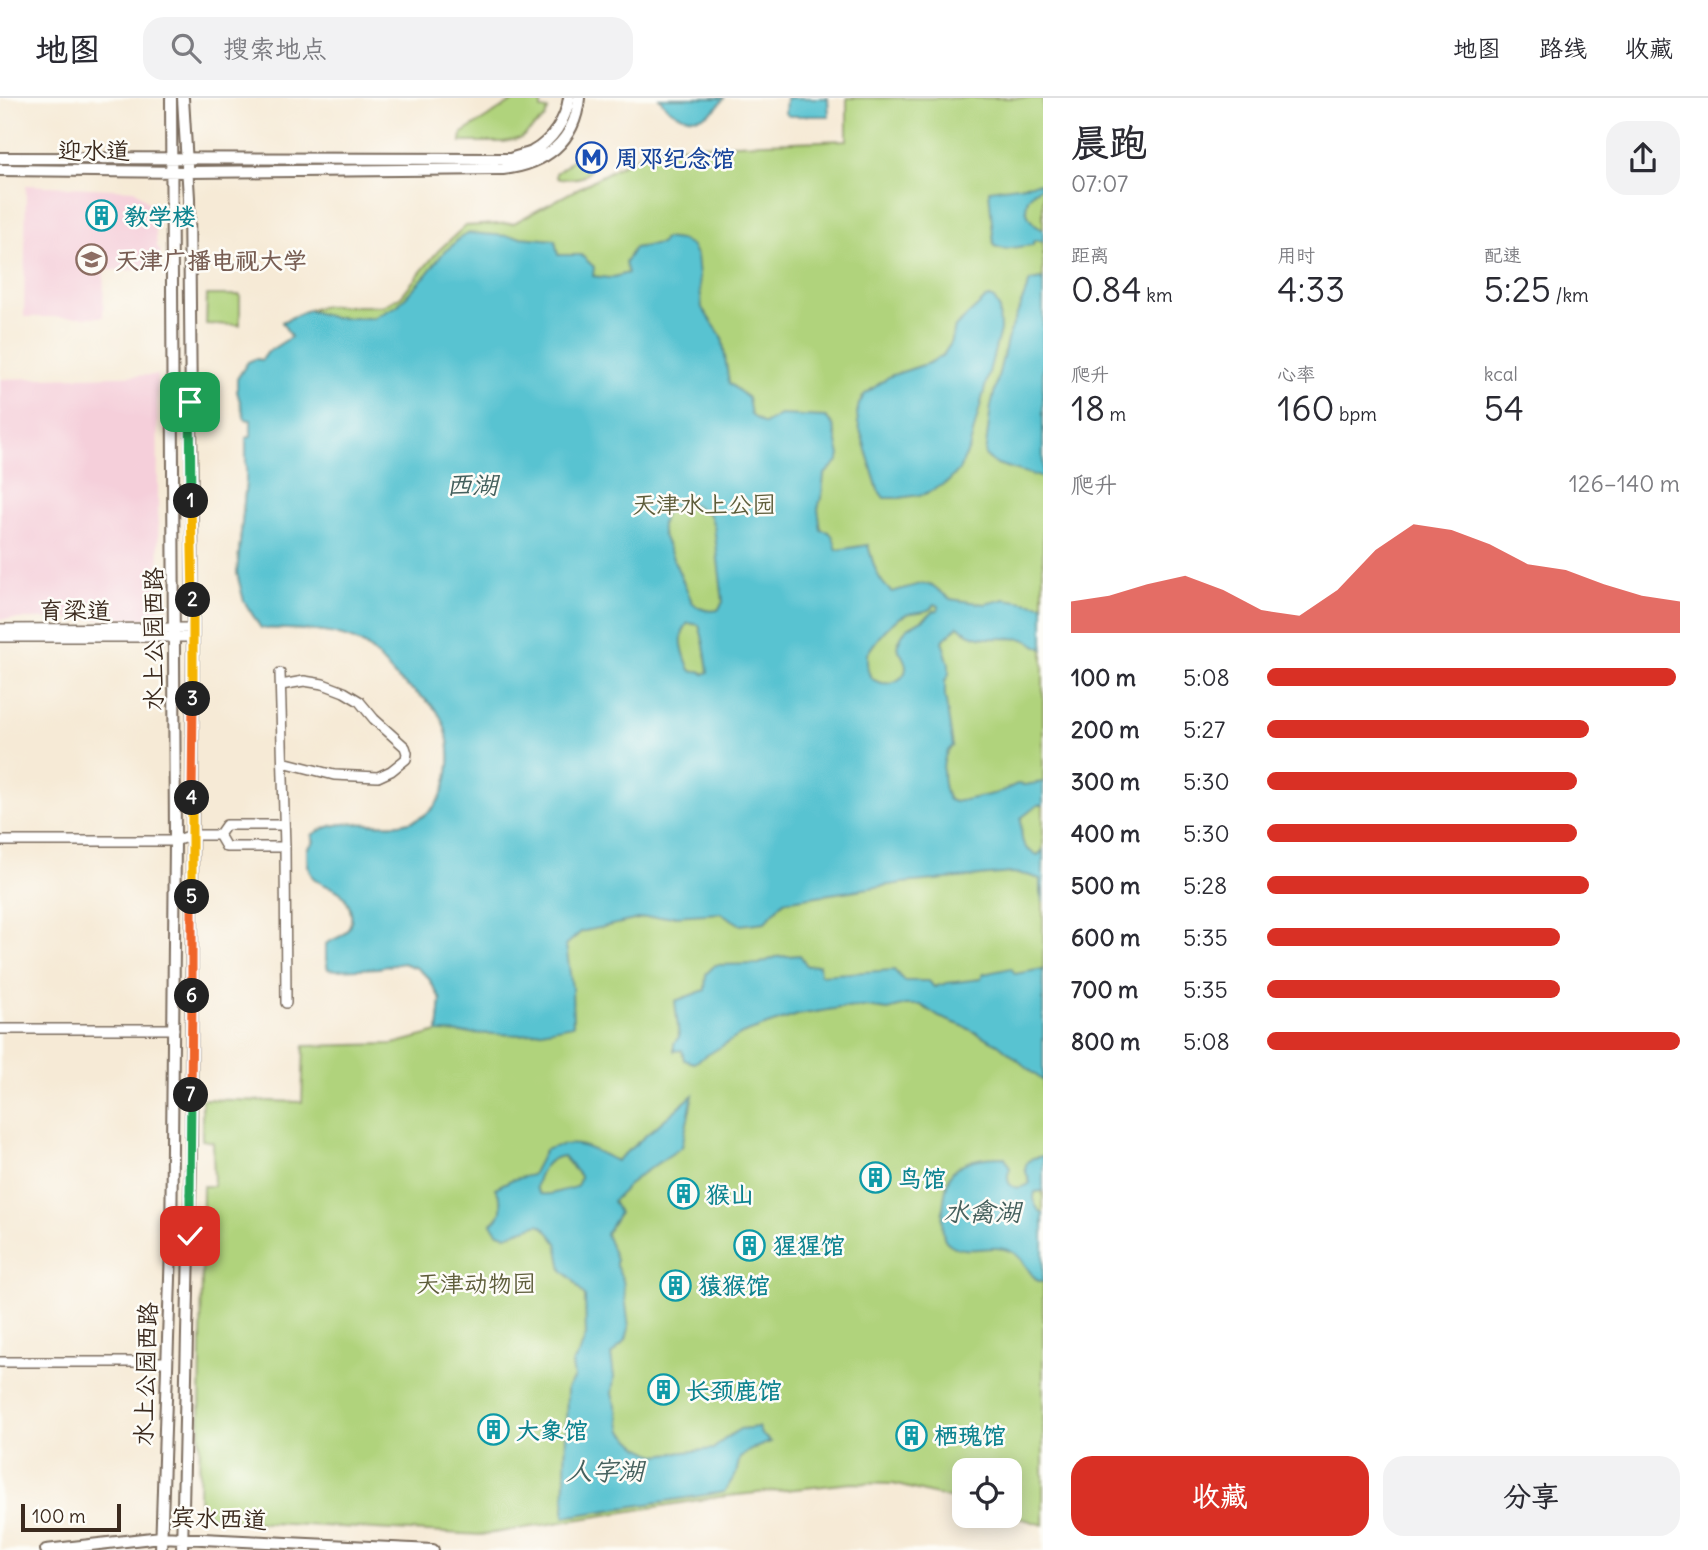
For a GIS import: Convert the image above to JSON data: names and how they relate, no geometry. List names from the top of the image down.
{
  "streets": {
    "main road": ["迎水道", "水上公园西路", "宾水西道"],
    "street": ["育梁道"]
  },
  "crossings": [
    ["迎水道", "水上公园西路"],
    ["育梁道", "水上公园西路"],
    ["水上公园西路", "宾水西道"]
  ],
  "water": ["西湖", "水禽湖", "人字湖"],
  "parks": ["天津水上公园", "天津动物园"],
  "places": {
    "metro station": ["周邓纪念馆"],
    "building": [
      "教学楼",
      "鸟馆",
      "猴山",
      "猩猩馆",
      "猿猴馆",
      "长颈鹿馆",
      "大象馆",
      "栖瑰馆"
    ],
    "school or university": ["天津广播电视大学"]
  },
  "scale_bar": "100 m",
  "page": {
    "header": "地图",
    "search": "搜索地点",
    "nav": ["地图", "路线", "收藏"],
    "heading": ["晨跑", "07:07"],
    "stats": [
      ["距离", "0.84 km"],
      ["用时", "4:33"],
      ["配速", "5:25 /km"],
      ["爬升", "18 m"],
      ["心率", "160 bpm"],
      ["kcal", "54"]
    ],
    "chart": ["爬升", "126–140 m"],
    "pins": [
      "1",
      "2",
      "3",
      "4",
      "5",
      "6",
      "7"
    ],
    "list": [
      {
        "name": "100 m",
        "note": "5:08"
      },
      {
        "name": "200 m",
        "note": "5:27"
      },
      {
        "name": "300 m",
        "note": "5:30"
      },
      {
        "name": "400 m",
        "note": "5:30"
      },
      {
        "name": "500 m",
        "note": "5:28"
      },
      {
        "name": "600 m",
        "note": "5:35"
      },
      {
        "name": "700 m",
        "note": "5:35"
      },
      {
        "name": "800 m",
        "note": "5:08"
      }
    ],
    "buttons": ["收藏", "分享"],
    "scale": "100 m"
  }
}
